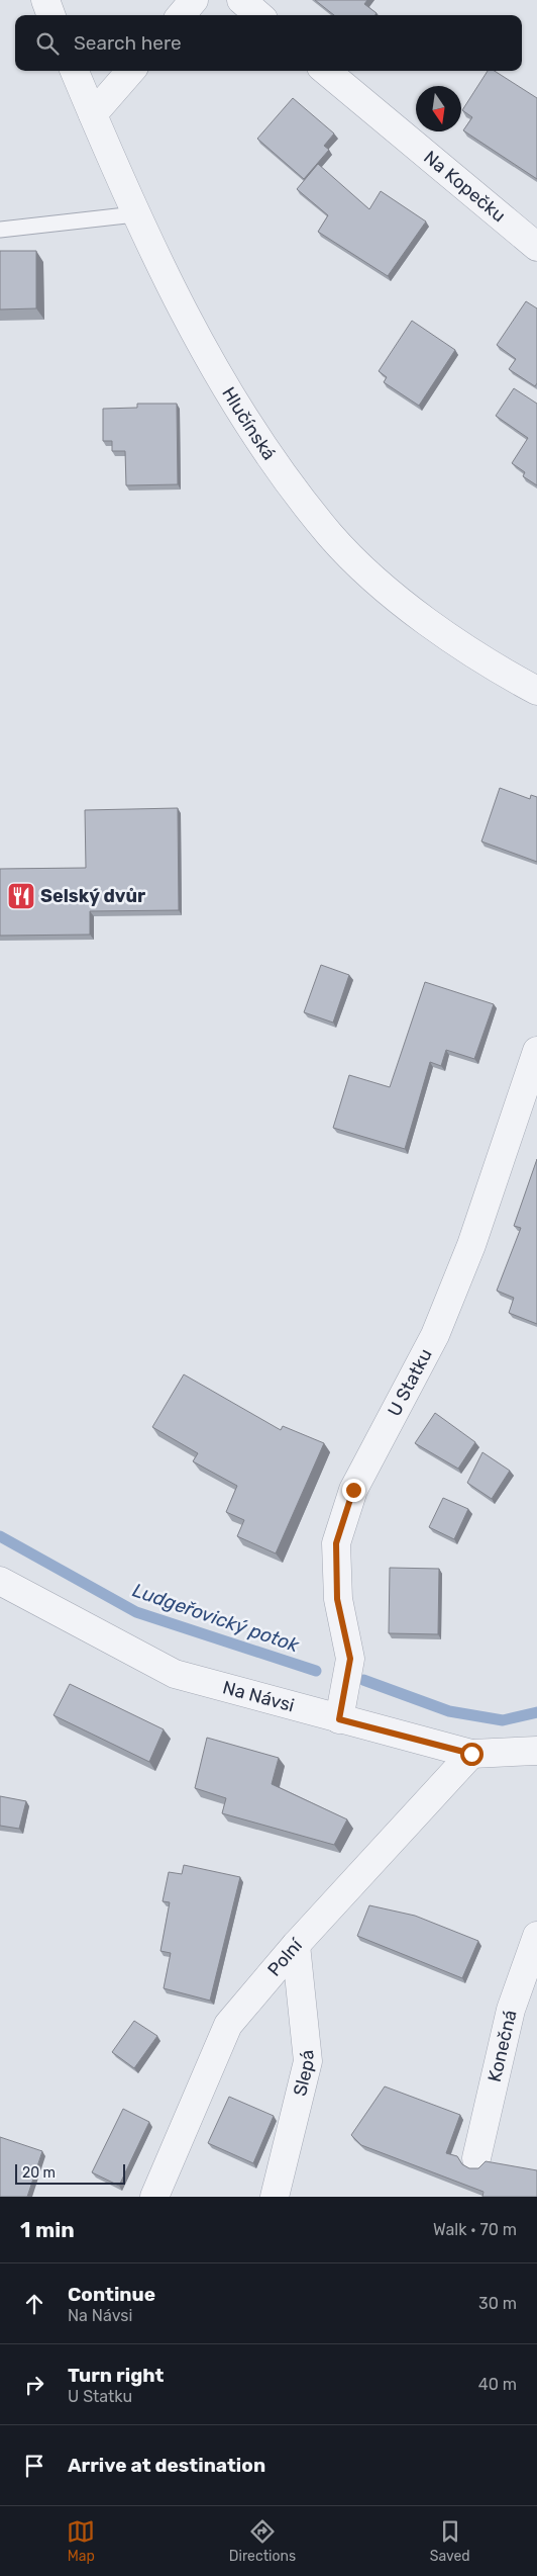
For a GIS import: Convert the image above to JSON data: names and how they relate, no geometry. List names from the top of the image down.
{
  "streets": {
    "street": [
      "Na Kopečku",
      "Hlučínská",
      "U Statku",
      "Na Návsi",
      "Polní",
      "Konečná",
      "Slepá"
    ]
  },
  "crossings": [
    ["U Statku", "Na Návsi"],
    ["Na Návsi", "Polní"],
    ["Polní", "Slepá"]
  ],
  "water": ["Ludgeřovický potok"],
  "places": {
    "restaurant": ["Selský dvůr"]
  },
  "scale_bar": "20 m",
  "north": "bottom",
  "page": {
    "search": "Search here",
    "scale": "20 m",
    "heading": ["1 min", "Walk · 70 m"],
    "list": [
      ["Continue", "Na Návsi", "30 m"],
      ["Turn right", "U Statku", "40 m"],
      "Arrive at destination"
    ],
    "nav": ["Map", "Directions", "Saved"]
  }
}
